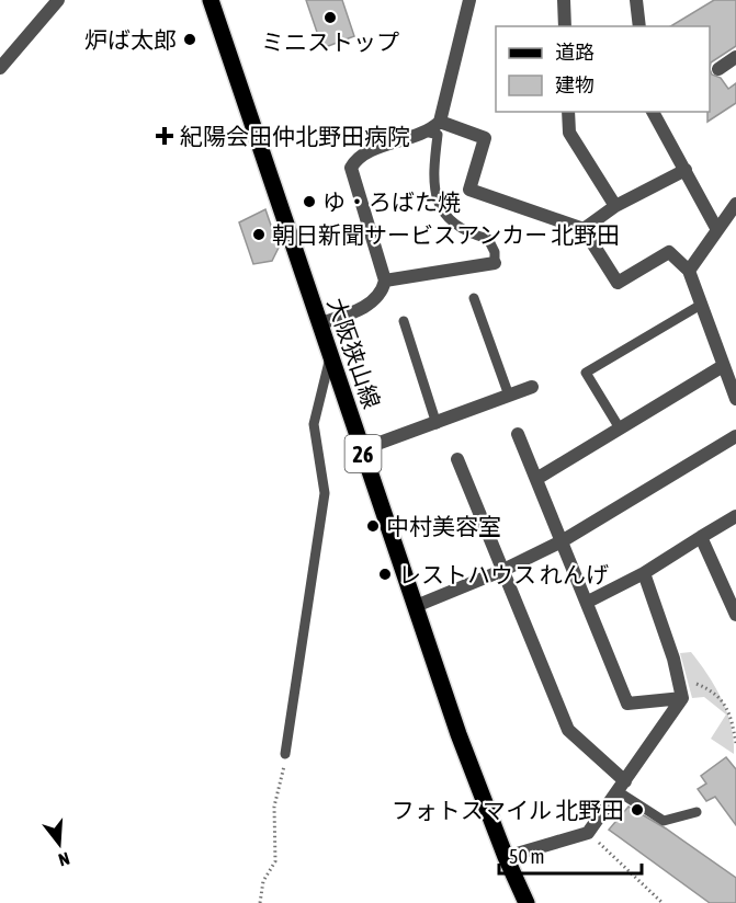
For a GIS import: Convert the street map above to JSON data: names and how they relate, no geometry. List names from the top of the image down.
{
  "streets": {
    "main road": ["大阪狭山線", "26"]
  },
  "places": {
    "other": [
      "ミニストップ",
      "炉ば太郎",
      "ゆ・ろばた焼",
      "朝日新聞サービスアンカー 北野田",
      "中村美容室",
      "レストハウス れんげ",
      "フォトスマイル 北野田"
    ],
    "health": ["紀陽会田仲北野田病院"]
  },
  "legend": ["道路", "建物"],
  "scale_bar": "50 m",
  "north": "bottom"
}
